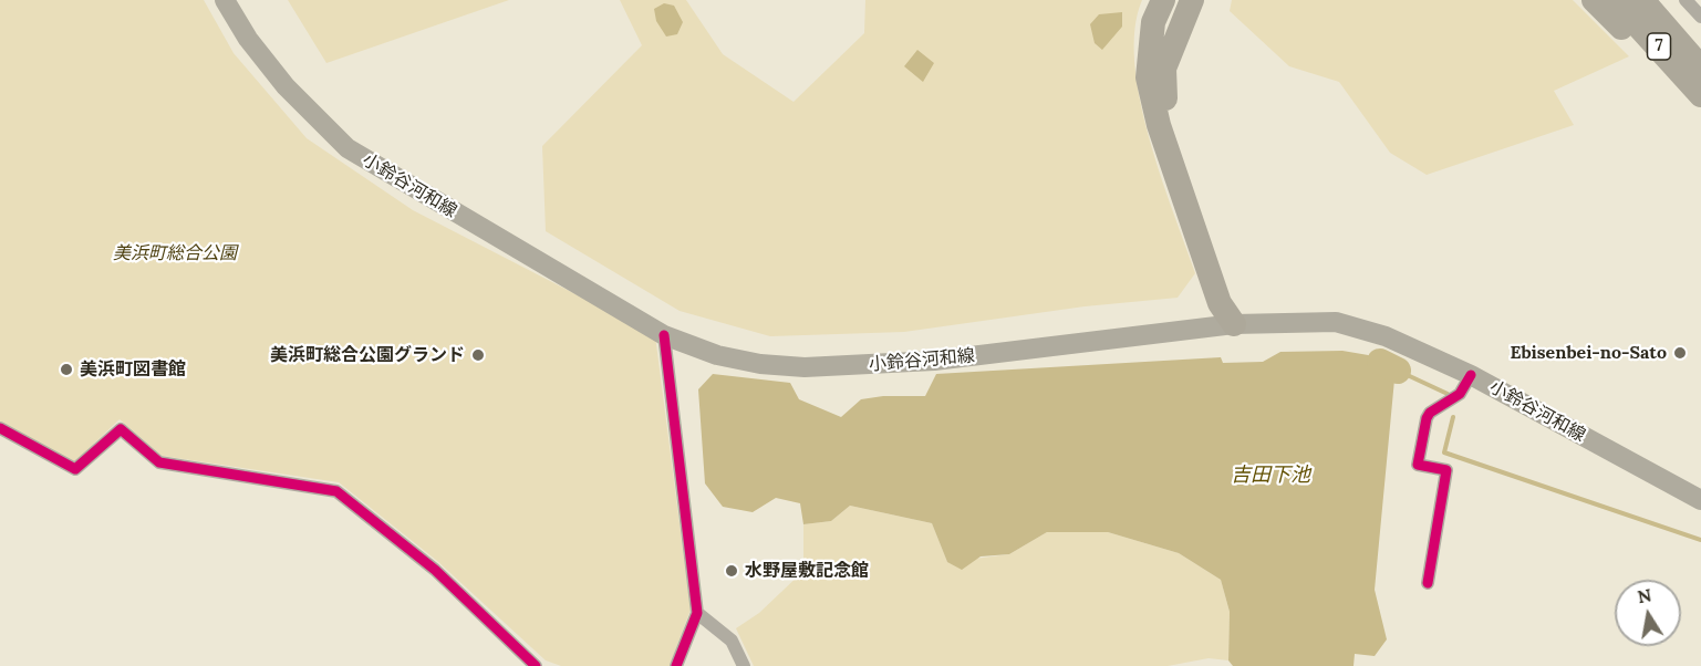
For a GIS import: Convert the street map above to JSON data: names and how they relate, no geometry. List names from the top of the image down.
{
  "streets": {
    "highway": ["7"],
    "main road": ["小鈴谷河和線"]
  },
  "water": ["吉田下池"],
  "parks": ["美浜町総合公園"],
  "places": [
    "Ebisenbei-no-Sato",
    "美浜町総合公園グランド",
    "美浜町図書館",
    "水野屋敷記念館"
  ],
  "north": "top"
}
